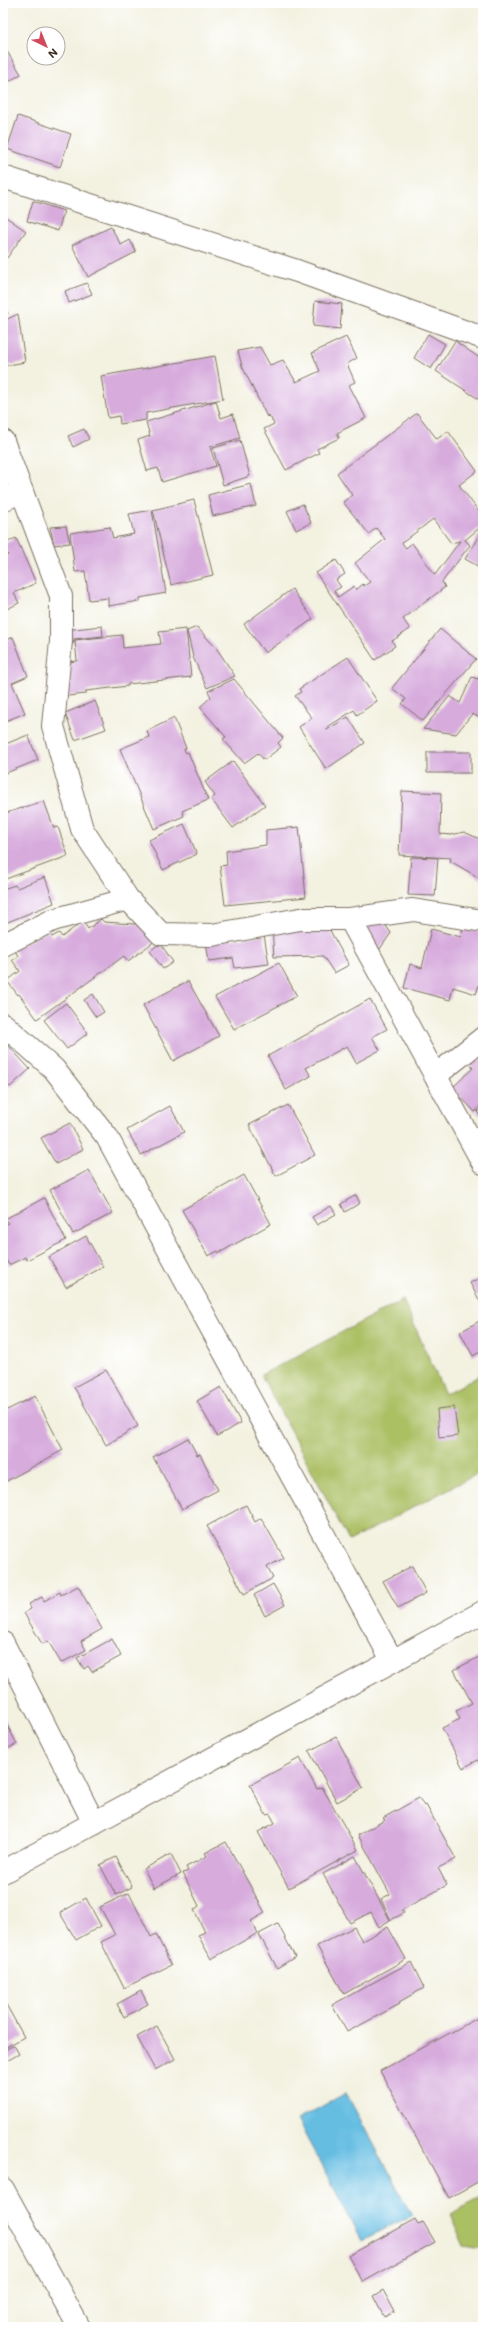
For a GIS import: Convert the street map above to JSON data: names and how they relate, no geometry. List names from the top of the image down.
{
  "north": "bottom right"
}
